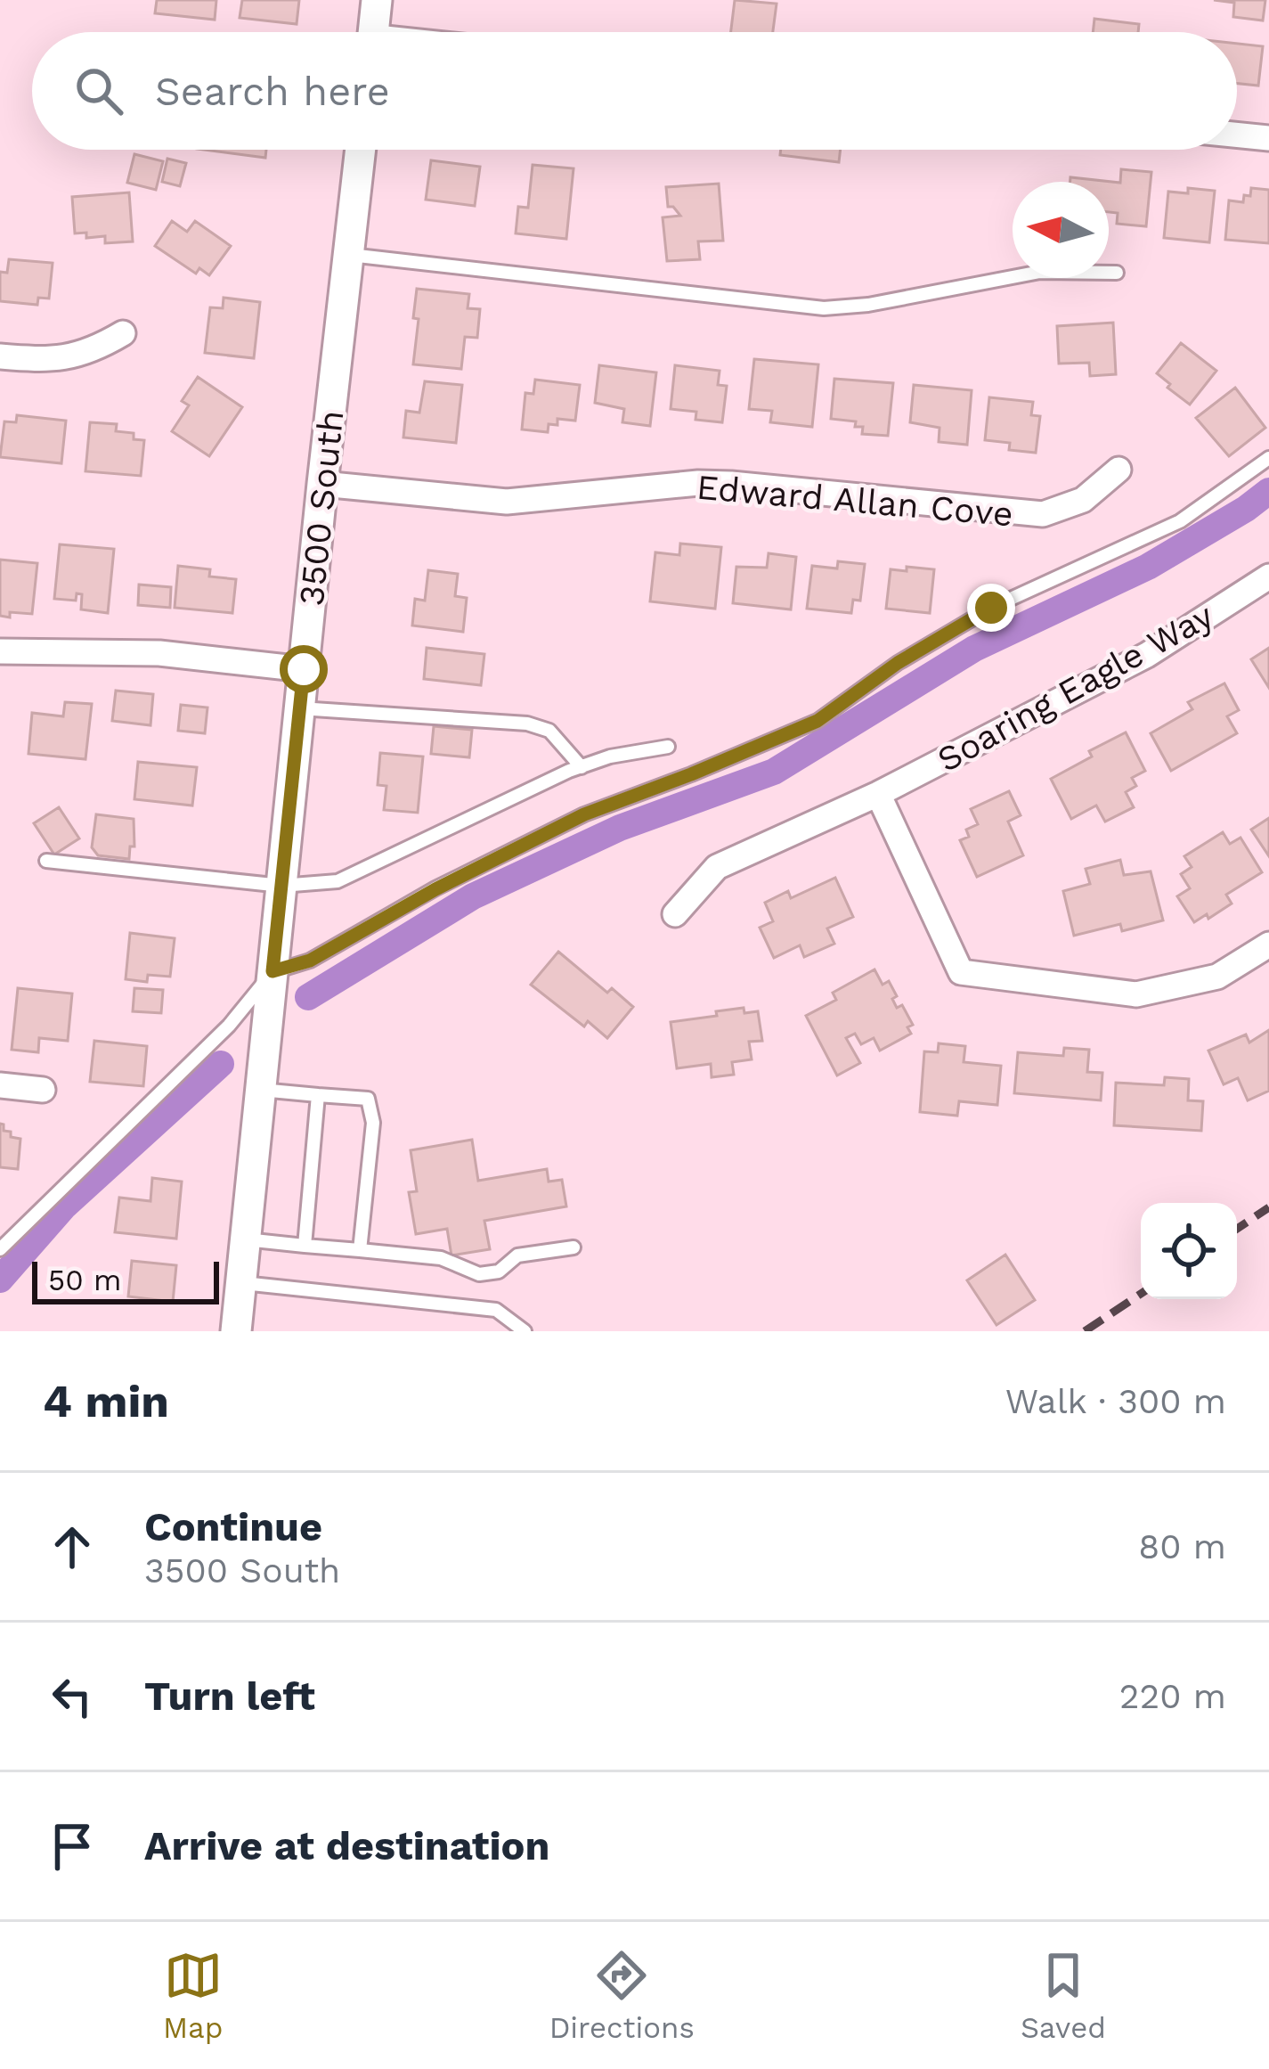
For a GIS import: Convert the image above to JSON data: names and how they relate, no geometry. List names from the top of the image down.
{
  "streets": {
    "street": ["Edward Allan Cove", "3500 South", "Soaring Eagle Way"]
  },
  "crossings": [
    ["Edward Allan Cove", "3500 South"]
  ],
  "scale_bar": "50 m",
  "north": "left",
  "page": {
    "search": "Search here",
    "scale": "50 m",
    "heading": ["4 min", "Walk · 300 m"],
    "list": [
      ["Continue", "3500 South", "80 m"],
      ["Turn left", "220 m"],
      "Arrive at destination"
    ],
    "nav": ["Map", "Directions", "Saved"]
  }
}
